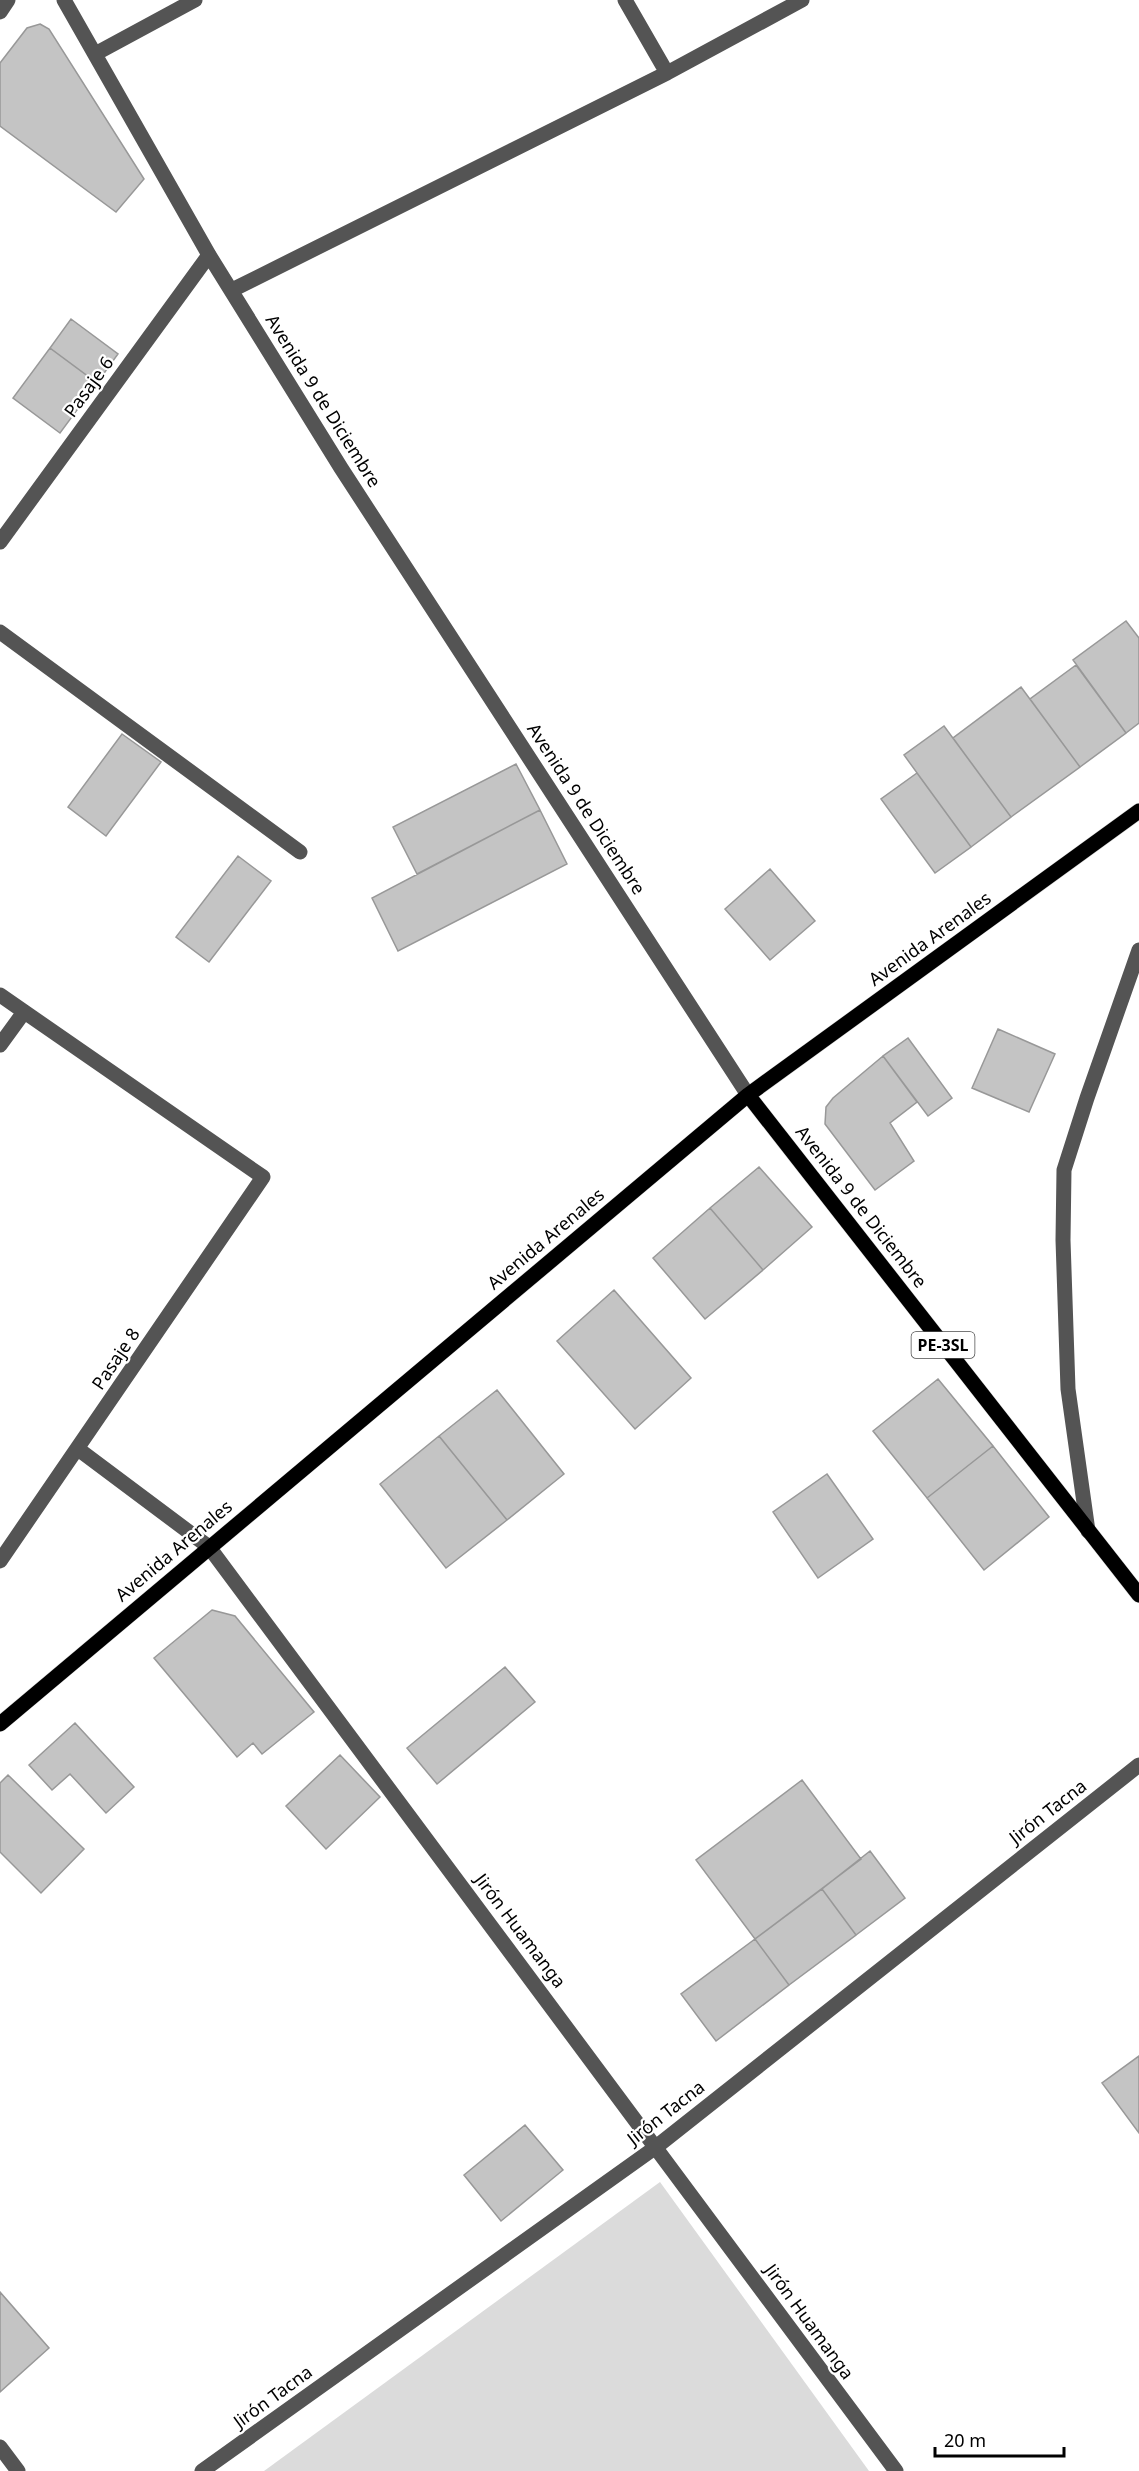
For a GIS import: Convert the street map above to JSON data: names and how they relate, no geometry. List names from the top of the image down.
{
  "streets": {
    "main road": ["Avenida 9 de Diciembre", "Avenida Arenales", "PE-3SL"],
    "street": [
      "Pasaje 6",
      "Pasaje 8",
      "Jirón Tacna",
      "Jirón Huamanga"
    ]
  },
  "crossings": [
    ["Pasaje 6", "Avenida 9 de Diciembre"],
    ["Avenida 9 de Diciembre", "Avenida Arenales"],
    ["Avenida Arenales", "Jirón Huamanga"],
    ["Pasaje 8", "Jirón Huamanga"],
    ["Jirón Tacna", "Jirón Huamanga"]
  ],
  "scale_bar": "20 m"
}
